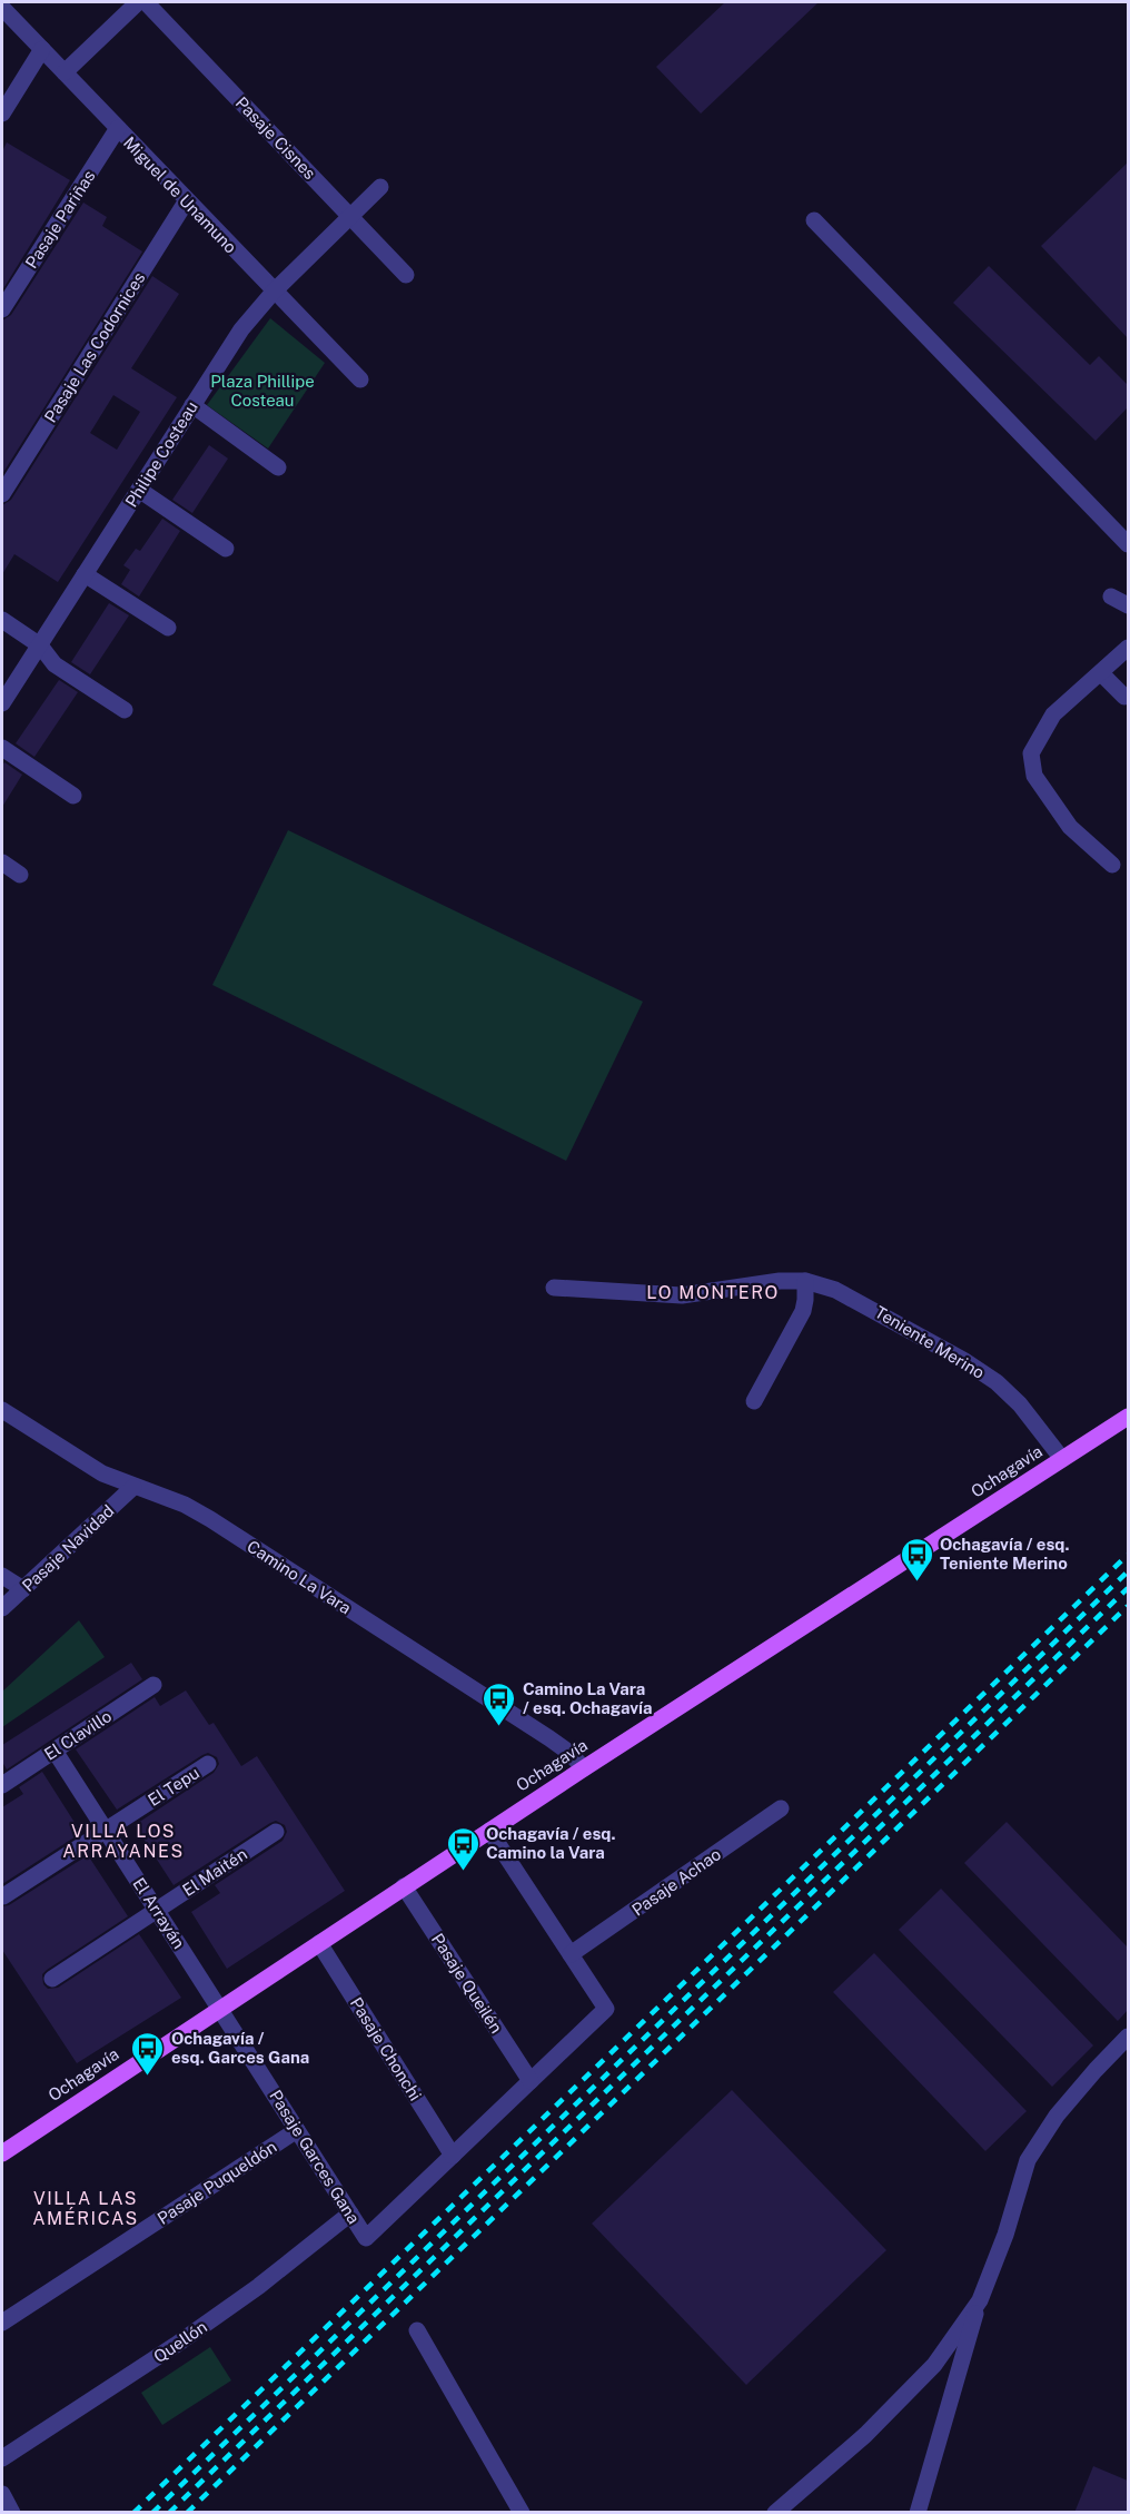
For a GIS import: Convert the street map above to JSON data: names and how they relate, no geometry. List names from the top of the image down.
{
  "streets": {
    "main road": ["Ochagavía"],
    "street": [
      "Pasaje Cisnes",
      "Miguel de Unamuno",
      "Pasaje Pariñas",
      "Pasaje Las Codornices",
      "Philipe Costeau",
      "Teniente Merino",
      "Pasaje Navidad",
      "Camino La Vara",
      "El Clavillo",
      "El Tepu",
      "El Maitén",
      "Pasaje Achao",
      "El Arrayán",
      "Pasaje Queilén",
      "Pasaje Chonchi",
      "Pasaje Garces Gana",
      "Pasaje Puqueldón",
      "Quellón"
    ]
  },
  "crossings": [
    ["Pasaje Cisnes", "Philipe Costeau"],
    ["Miguel de Unamuno", "Pasaje Pariñas"],
    ["Miguel de Unamuno", "Pasaje Las Codornices"],
    ["Miguel de Unamuno", "Philipe Costeau"],
    ["Teniente Merino", "Ochagavía"],
    ["Ochagavía", "Camino La Vara"],
    ["Ochagavía", "El Arrayán"],
    ["Ochagavía", "Pasaje Queilén"],
    ["Ochagavía", "Pasaje Chonchi"],
    ["Ochagavía", "Pasaje Garces Gana"],
    ["Pasaje Navidad", "Camino La Vara"],
    ["El Clavillo", "El Arrayán"],
    ["El Tepu", "El Arrayán"],
    ["El Maitén", "El Arrayán"],
    ["El Arrayán", "Pasaje Garces Gana"],
    ["Pasaje Chonchi", "Pasaje Garces Gana"],
    ["Pasaje Garces Gana", "Pasaje Puqueldón"],
    ["Pasaje Garces Gana", "Quellón"]
  ],
  "districts": ["LO MONTERO", "VILLA LOS ARRAYANES", "VILLA LAS AMÉRICAS"],
  "parks": ["Plaza Phillipe Costeau"],
  "places": {
    "bus stop": [
      "Ochagavía / esq. Teniente Merino",
      "Camino La Vara / esq. Ochagavía",
      "Ochagavía / esq. Camino la Vara",
      "Ochagavía / esq. Garces Gana"
    ]
  }
}
